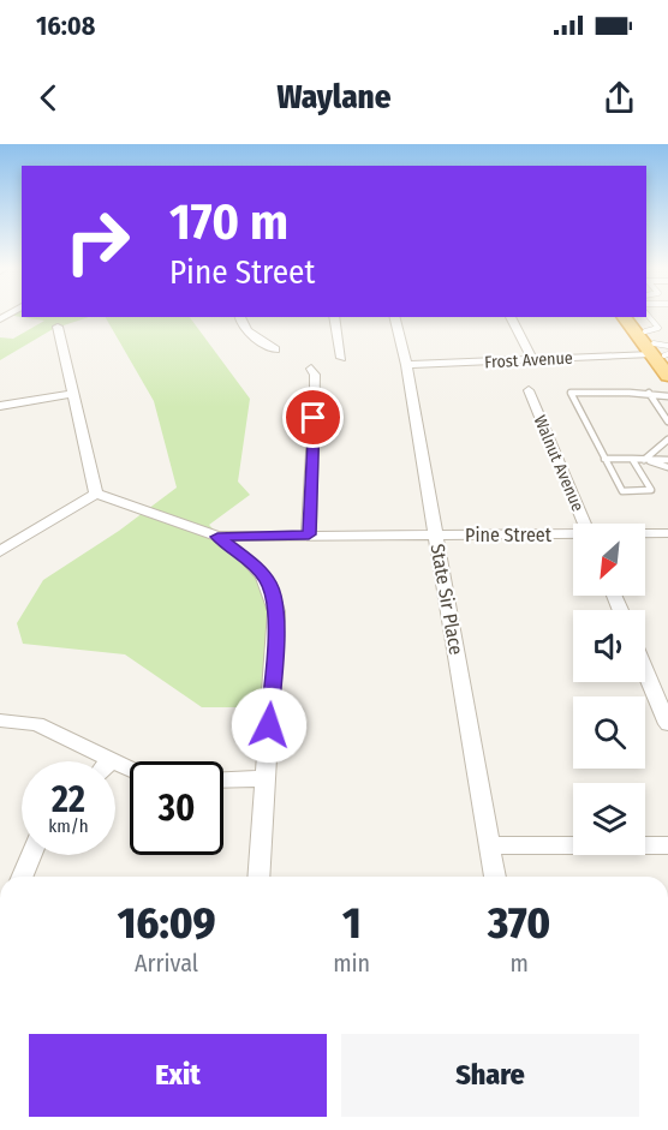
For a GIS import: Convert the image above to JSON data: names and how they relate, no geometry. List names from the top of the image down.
{
  "streets": {
    "street": [
      "Frost Avenue",
      "Walnut Avenue",
      "Pine Street",
      "State Sir Place"
    ]
  },
  "crossings": [
    ["Frost Avenue", "State Sir Place"],
    ["Pine Street", "State Sir Place"]
  ],
  "north": "bottom left",
  "page": {
    "status": "16:08",
    "header": "Waylane",
    "turn": ["170 m", "Pine Street"],
    "speed": "22 km/h",
    "limit": "30",
    "eta": [
      "16:09",
      "Arrival",
      "1",
      "min",
      "370",
      "m"
    ],
    "buttons": ["Exit", "Share"]
  }
}
